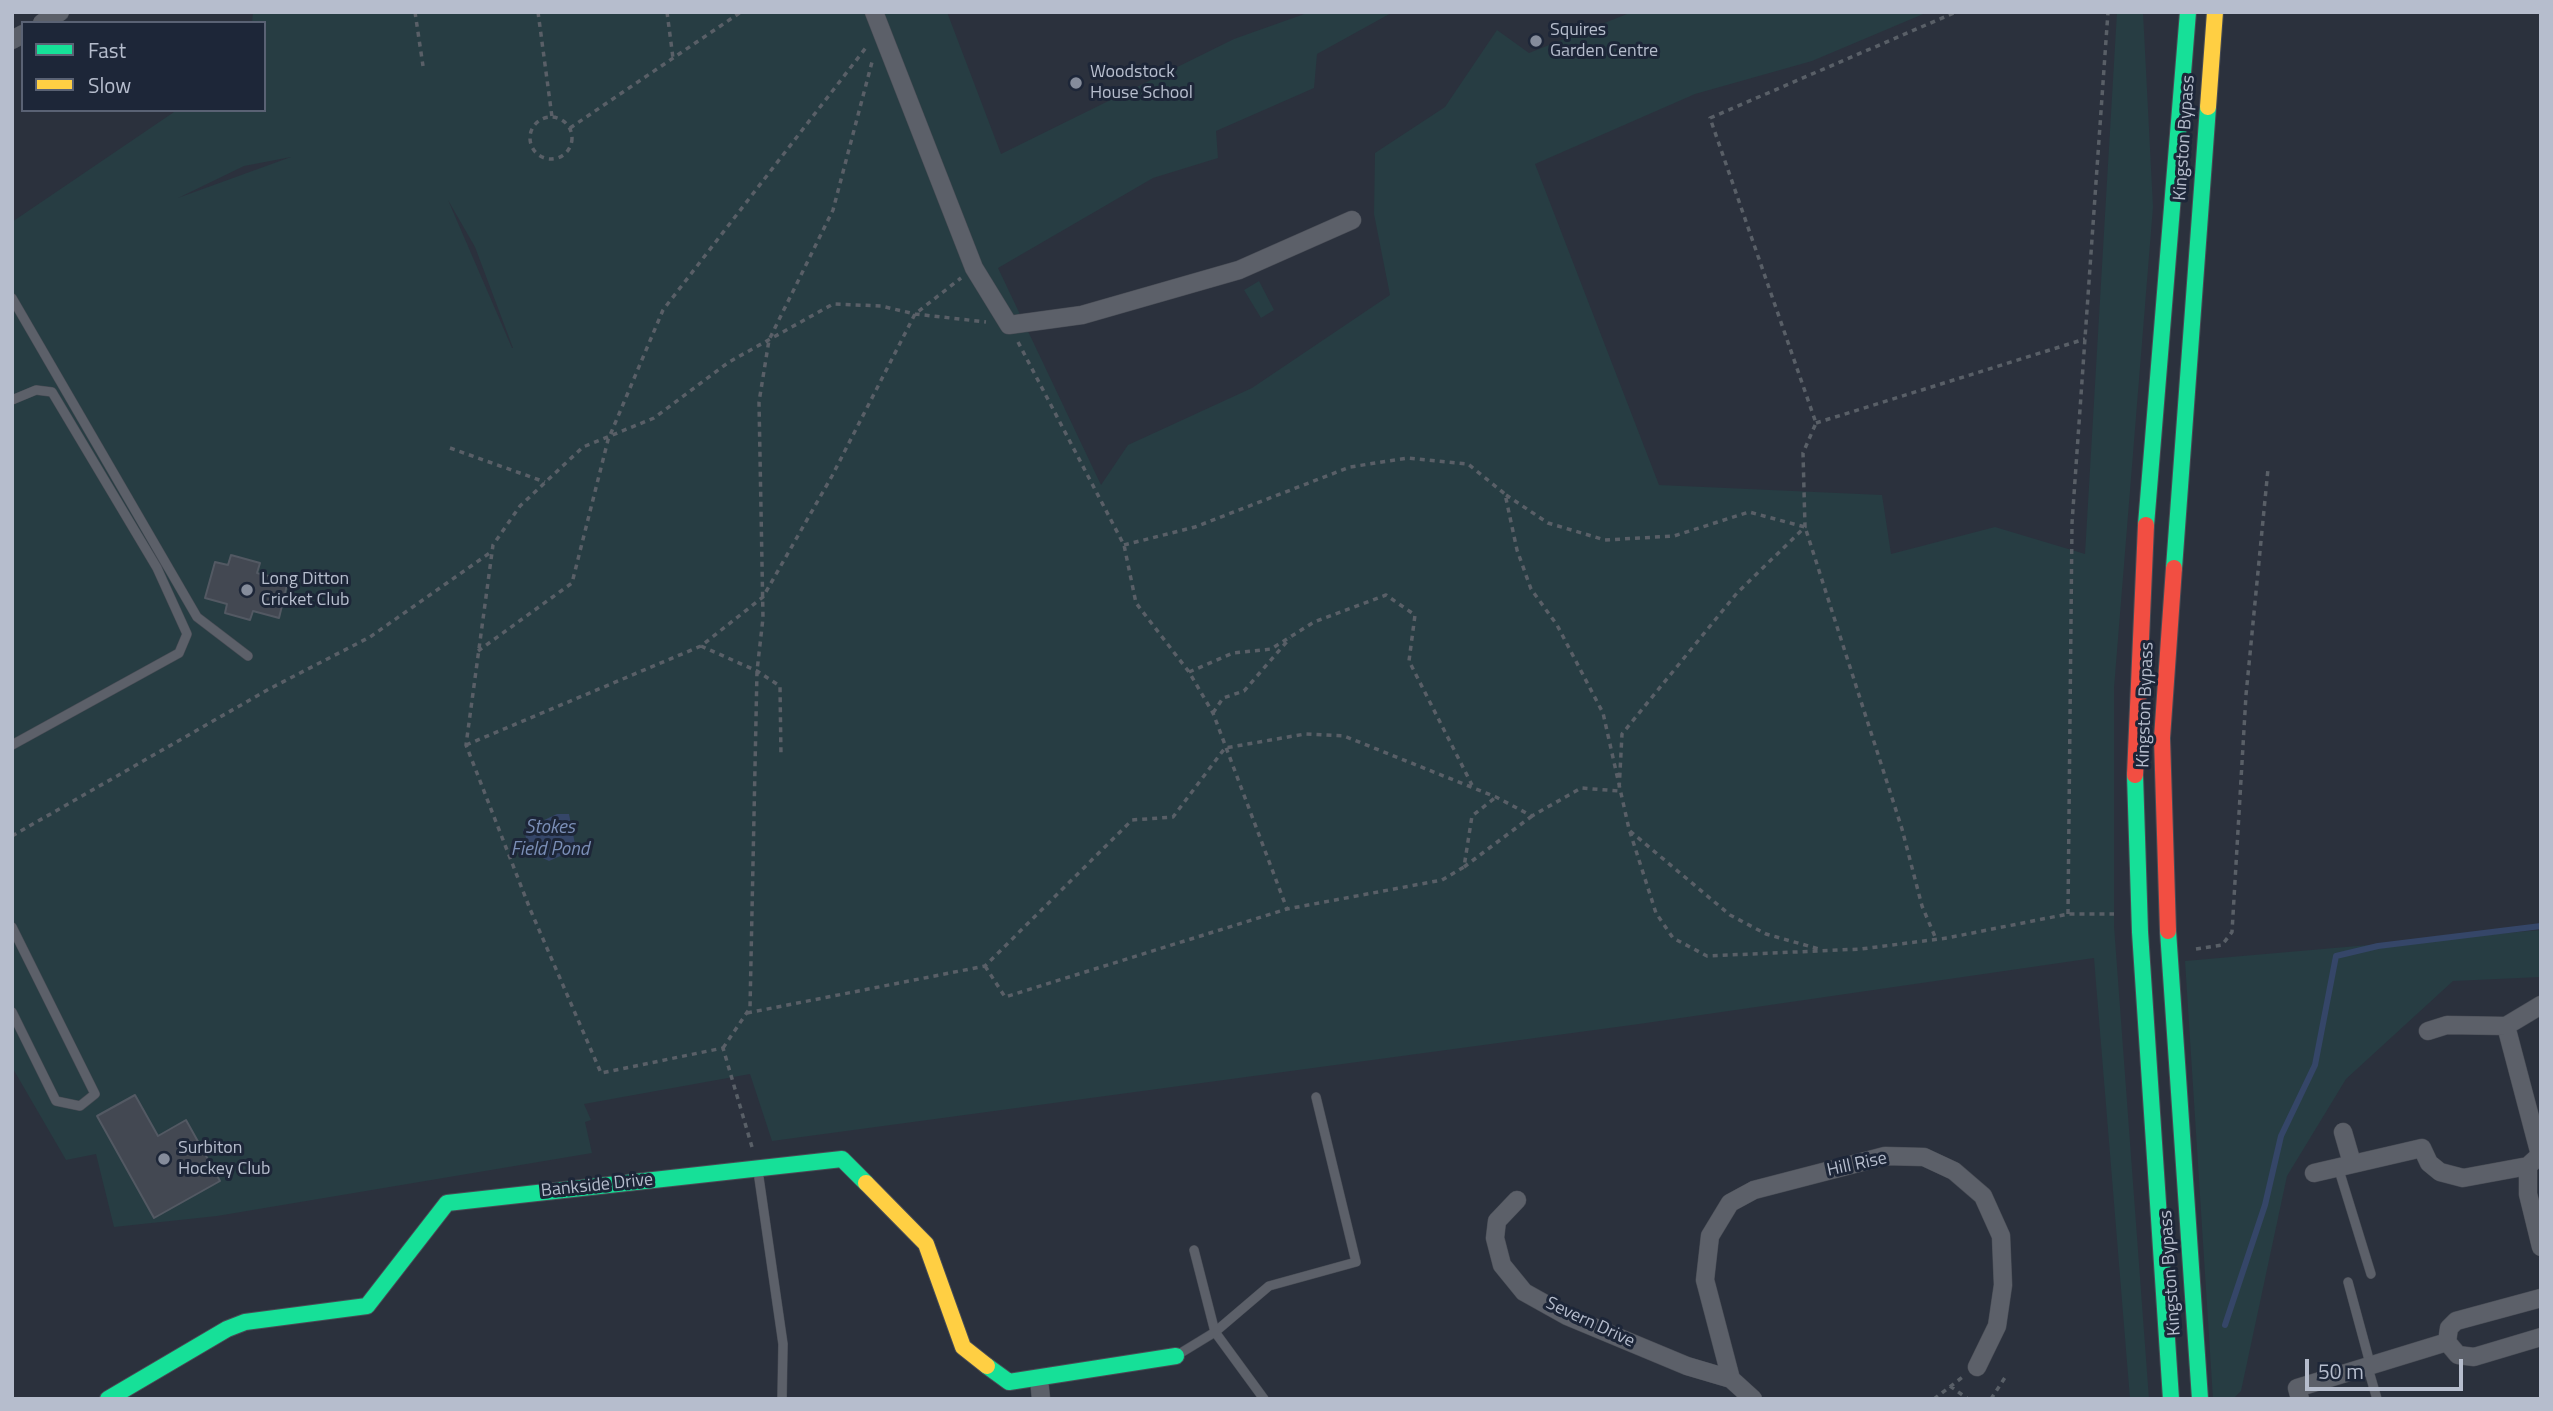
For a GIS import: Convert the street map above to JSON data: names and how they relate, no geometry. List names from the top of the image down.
{
  "streets": {
    "main road": ["Kingston Bypass", "Bankside Drive"],
    "street": ["Hill Rise", "Severn Drive"]
  },
  "crossings": [
    ["Hill Rise", "Severn Drive"]
  ],
  "water": ["Stokes Field Pond"],
  "places": [
    "Squires Garden Centre",
    "Woodstock House School",
    "Long Ditton Cricket Club",
    "Surbiton Hockey Club"
  ],
  "legend": ["Fast", "Slow"],
  "scale_bar": "50 m"
}
